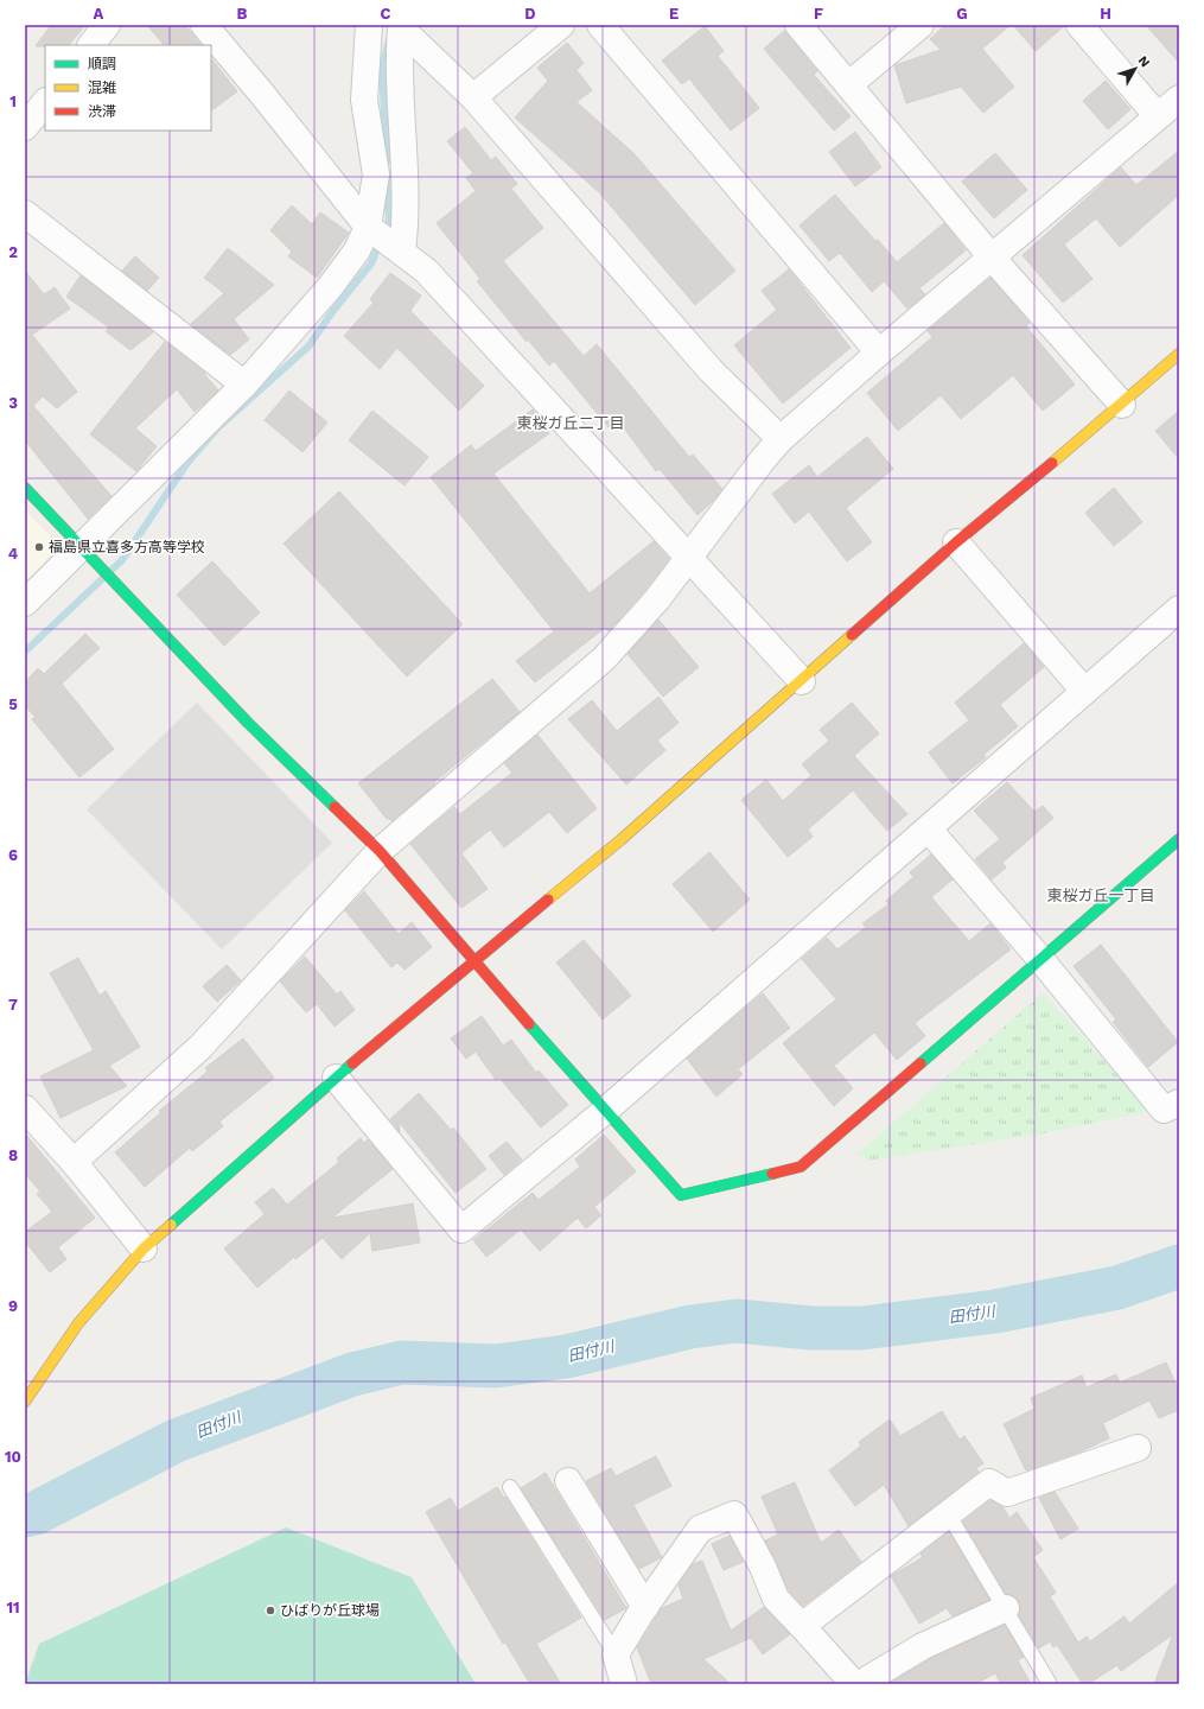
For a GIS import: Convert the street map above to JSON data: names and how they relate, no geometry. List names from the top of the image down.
{
  "districts": ["東桜ガ丘二丁目", "東桜ガ丘一丁目"],
  "water": ["田付川"],
  "places": ["福島県立喜多方高等学校", "ひばりが丘球場"],
  "legend": ["順調", "混雑", "渋滞"],
  "north": "top right",
  "grid": {
    "columns": [
      "A",
      "B",
      "C",
      "D",
      "E",
      "F",
      "G",
      "H"
    ],
    "rows": [
      "1",
      "2",
      "3",
      "4",
      "5",
      "6",
      "7",
      "8",
      "9",
      "10",
      "11"
    ]
  }
}
